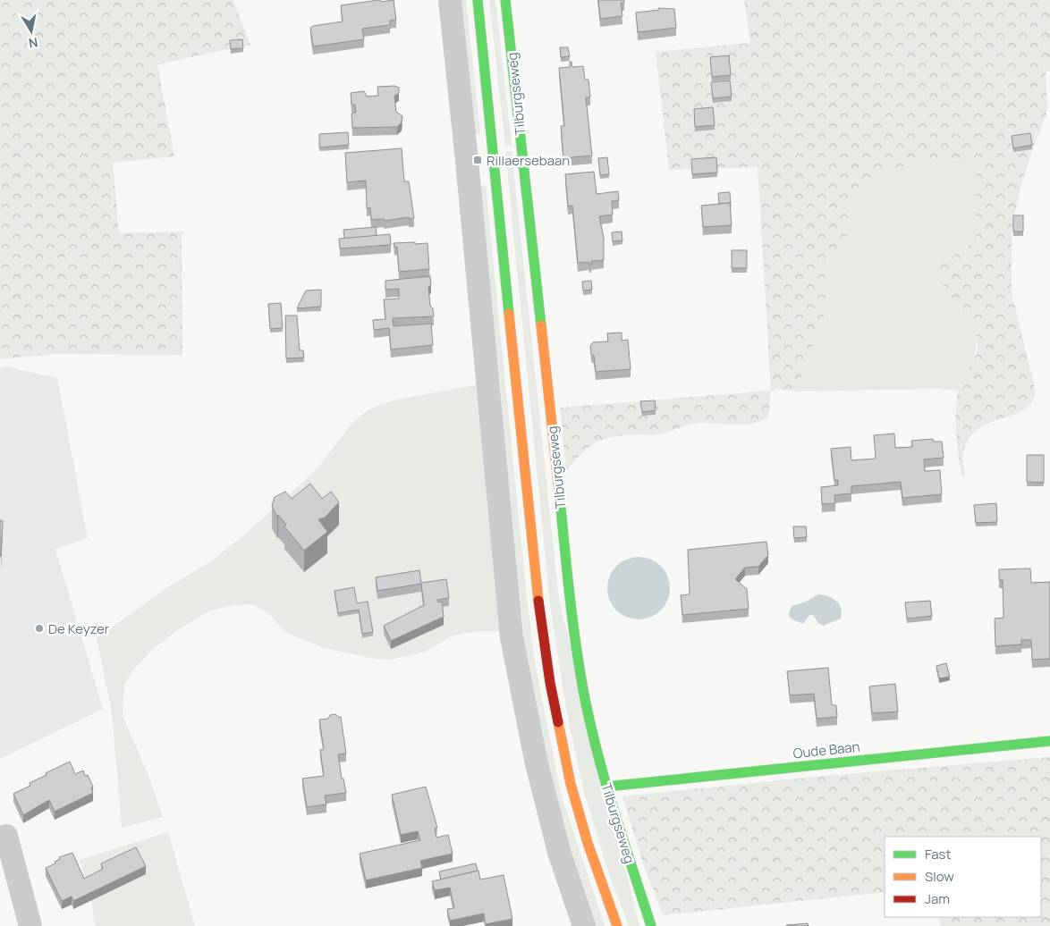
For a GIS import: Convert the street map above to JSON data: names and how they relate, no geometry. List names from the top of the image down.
{
  "streets": {
    "street": ["Tilburgseweg", "Oude Baan"]
  },
  "crossings": [
    ["Tilburgseweg", "Oude Baan"]
  ],
  "places": {
    "transit": ["Rillaersebaan"],
    "other": ["De Keyzer"]
  },
  "legend": ["Fast", "Slow", "Jam"],
  "north": "bottom"
}
